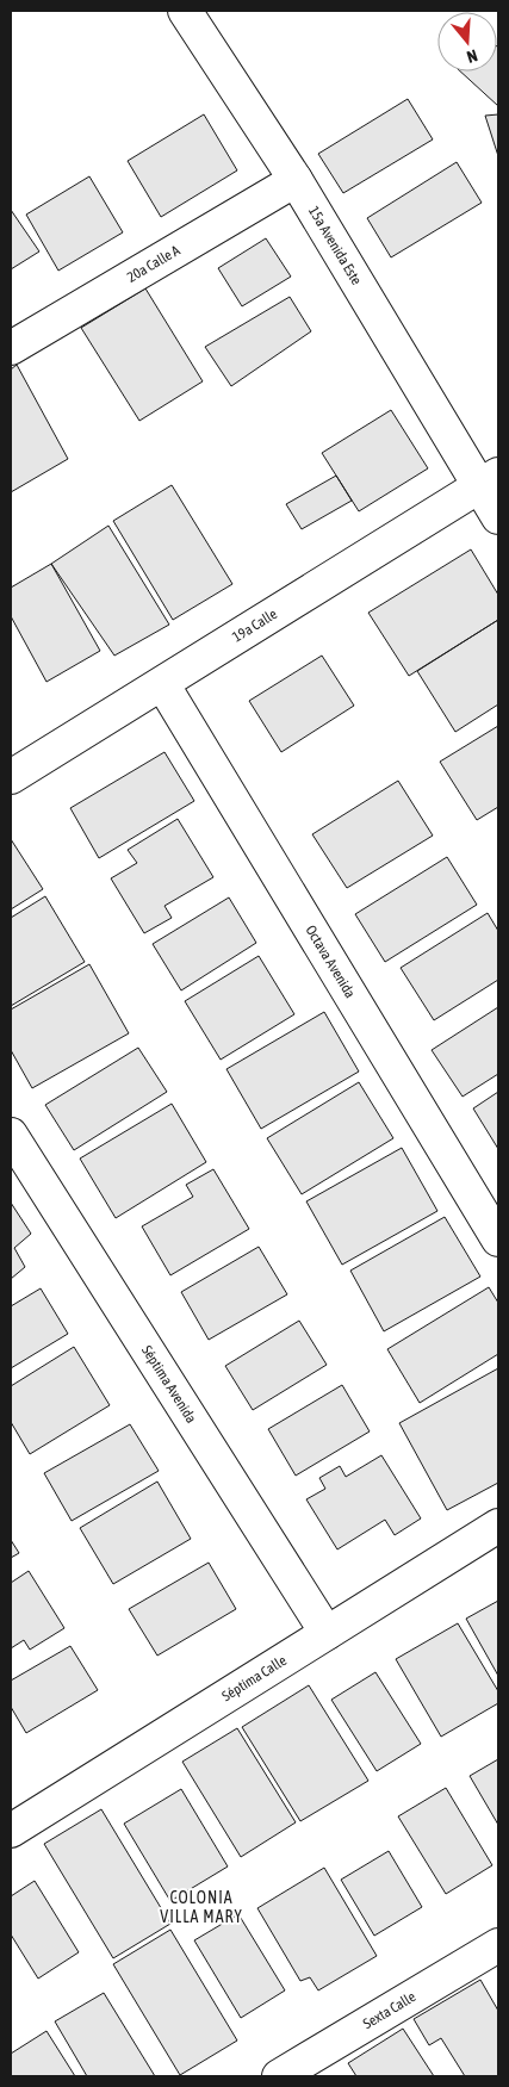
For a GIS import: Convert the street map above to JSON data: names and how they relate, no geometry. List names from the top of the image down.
{
  "streets": {
    "street": [
      "15a Avenida Este",
      "20a Calle A",
      "19a Calle",
      "Octava Avenida",
      "Séptima Avenida",
      "Séptima Calle",
      "Sexta Calle"
    ]
  },
  "crossings": [
    ["15a Avenida Este", "20a Calle A"],
    ["15a Avenida Este", "19a Calle"],
    ["19a Calle", "Octava Avenida"],
    ["Séptima Avenida", "Séptima Calle"]
  ],
  "districts": ["COLONIA VILLA MARY"],
  "north": "bottom"
}
